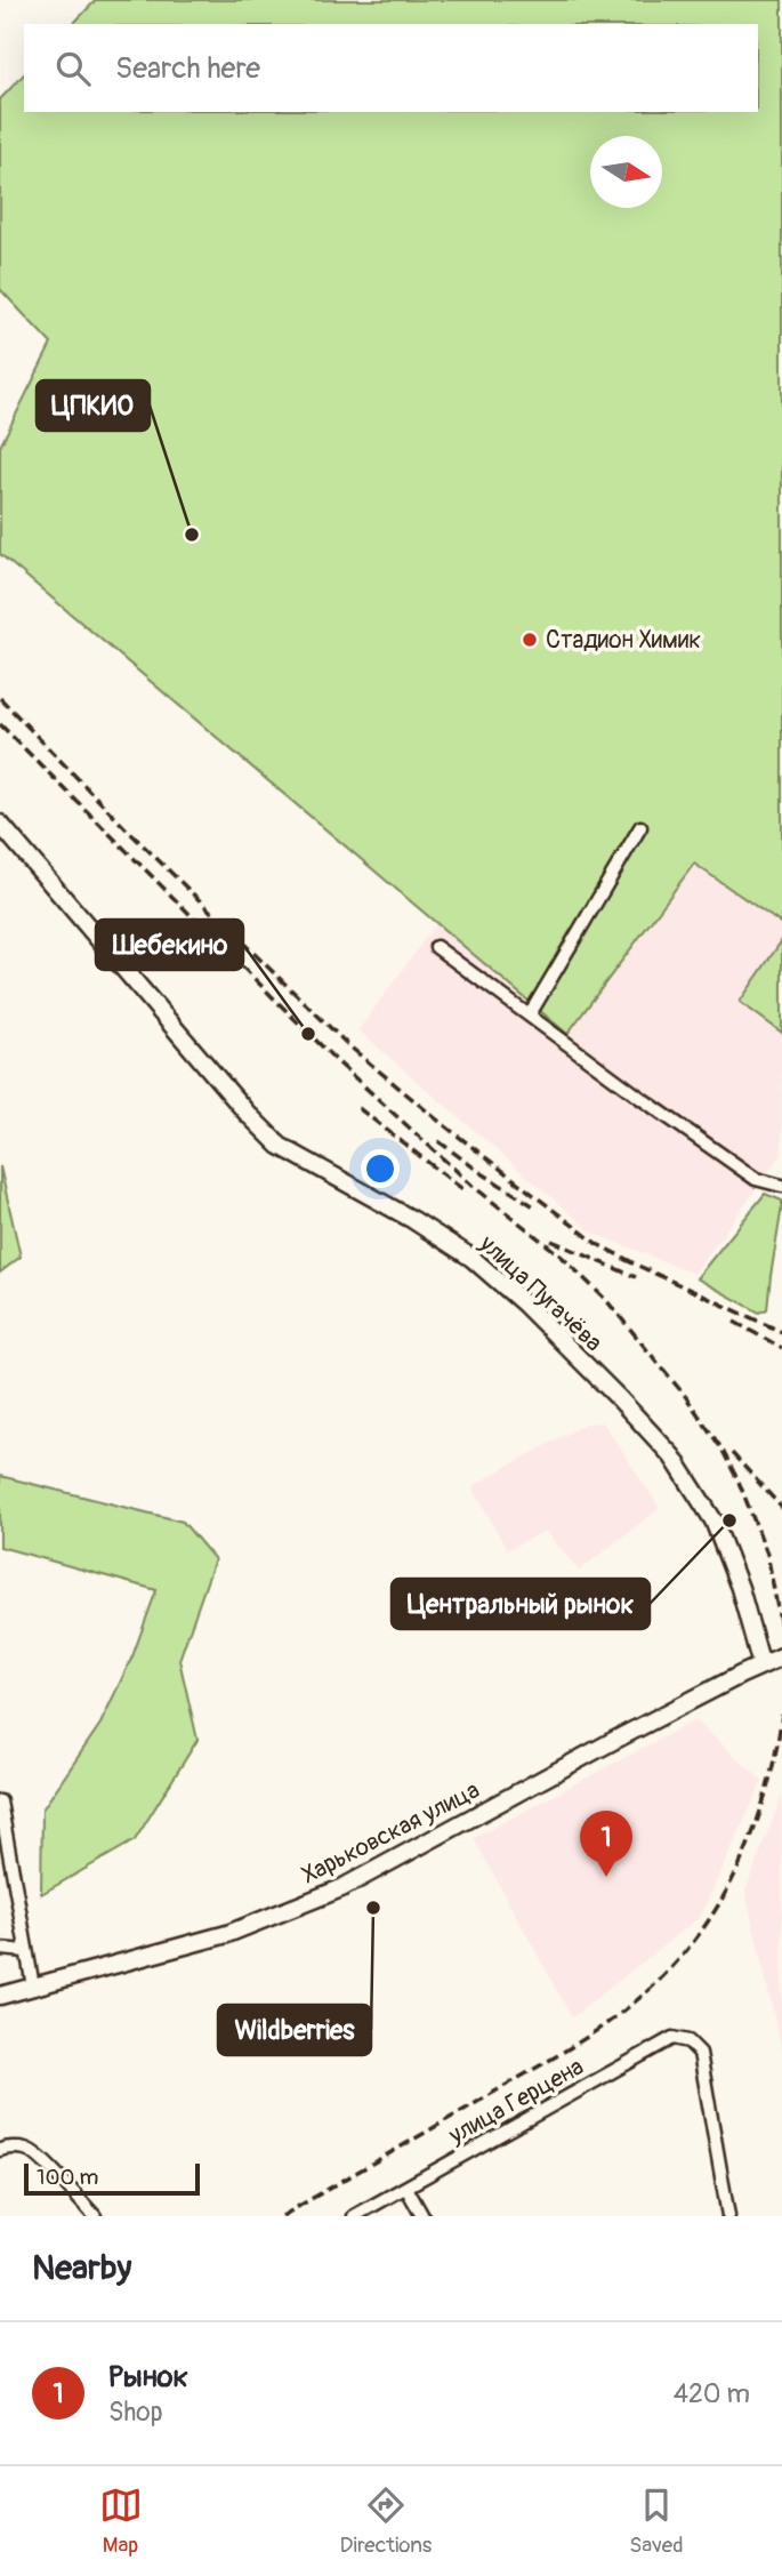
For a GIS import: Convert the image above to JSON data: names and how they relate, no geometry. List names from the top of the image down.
{
  "streets": {
    "street": ["улица Пугачёва", "Харьковская улица", "улица Герцена"]
  },
  "crossings": [
    ["улица Пугачёва", "Харьковская улица"]
  ],
  "places": [
    "ЦПКИО",
    "Стадион Химик",
    "Шебекино",
    "Центральный рынок",
    "Wildberries"
  ],
  "scale_bar": "100 m",
  "north": "right",
  "page": {
    "search": "Search here",
    "pins": "1",
    "scale": "100 m",
    "heading": "Nearby",
    "list": [
      {
        "mark": "1",
        "name": "Рынок",
        "note": "Shop",
        "value": "420 m"
      }
    ],
    "nav": ["Map", "Directions", "Saved"]
  }
}
